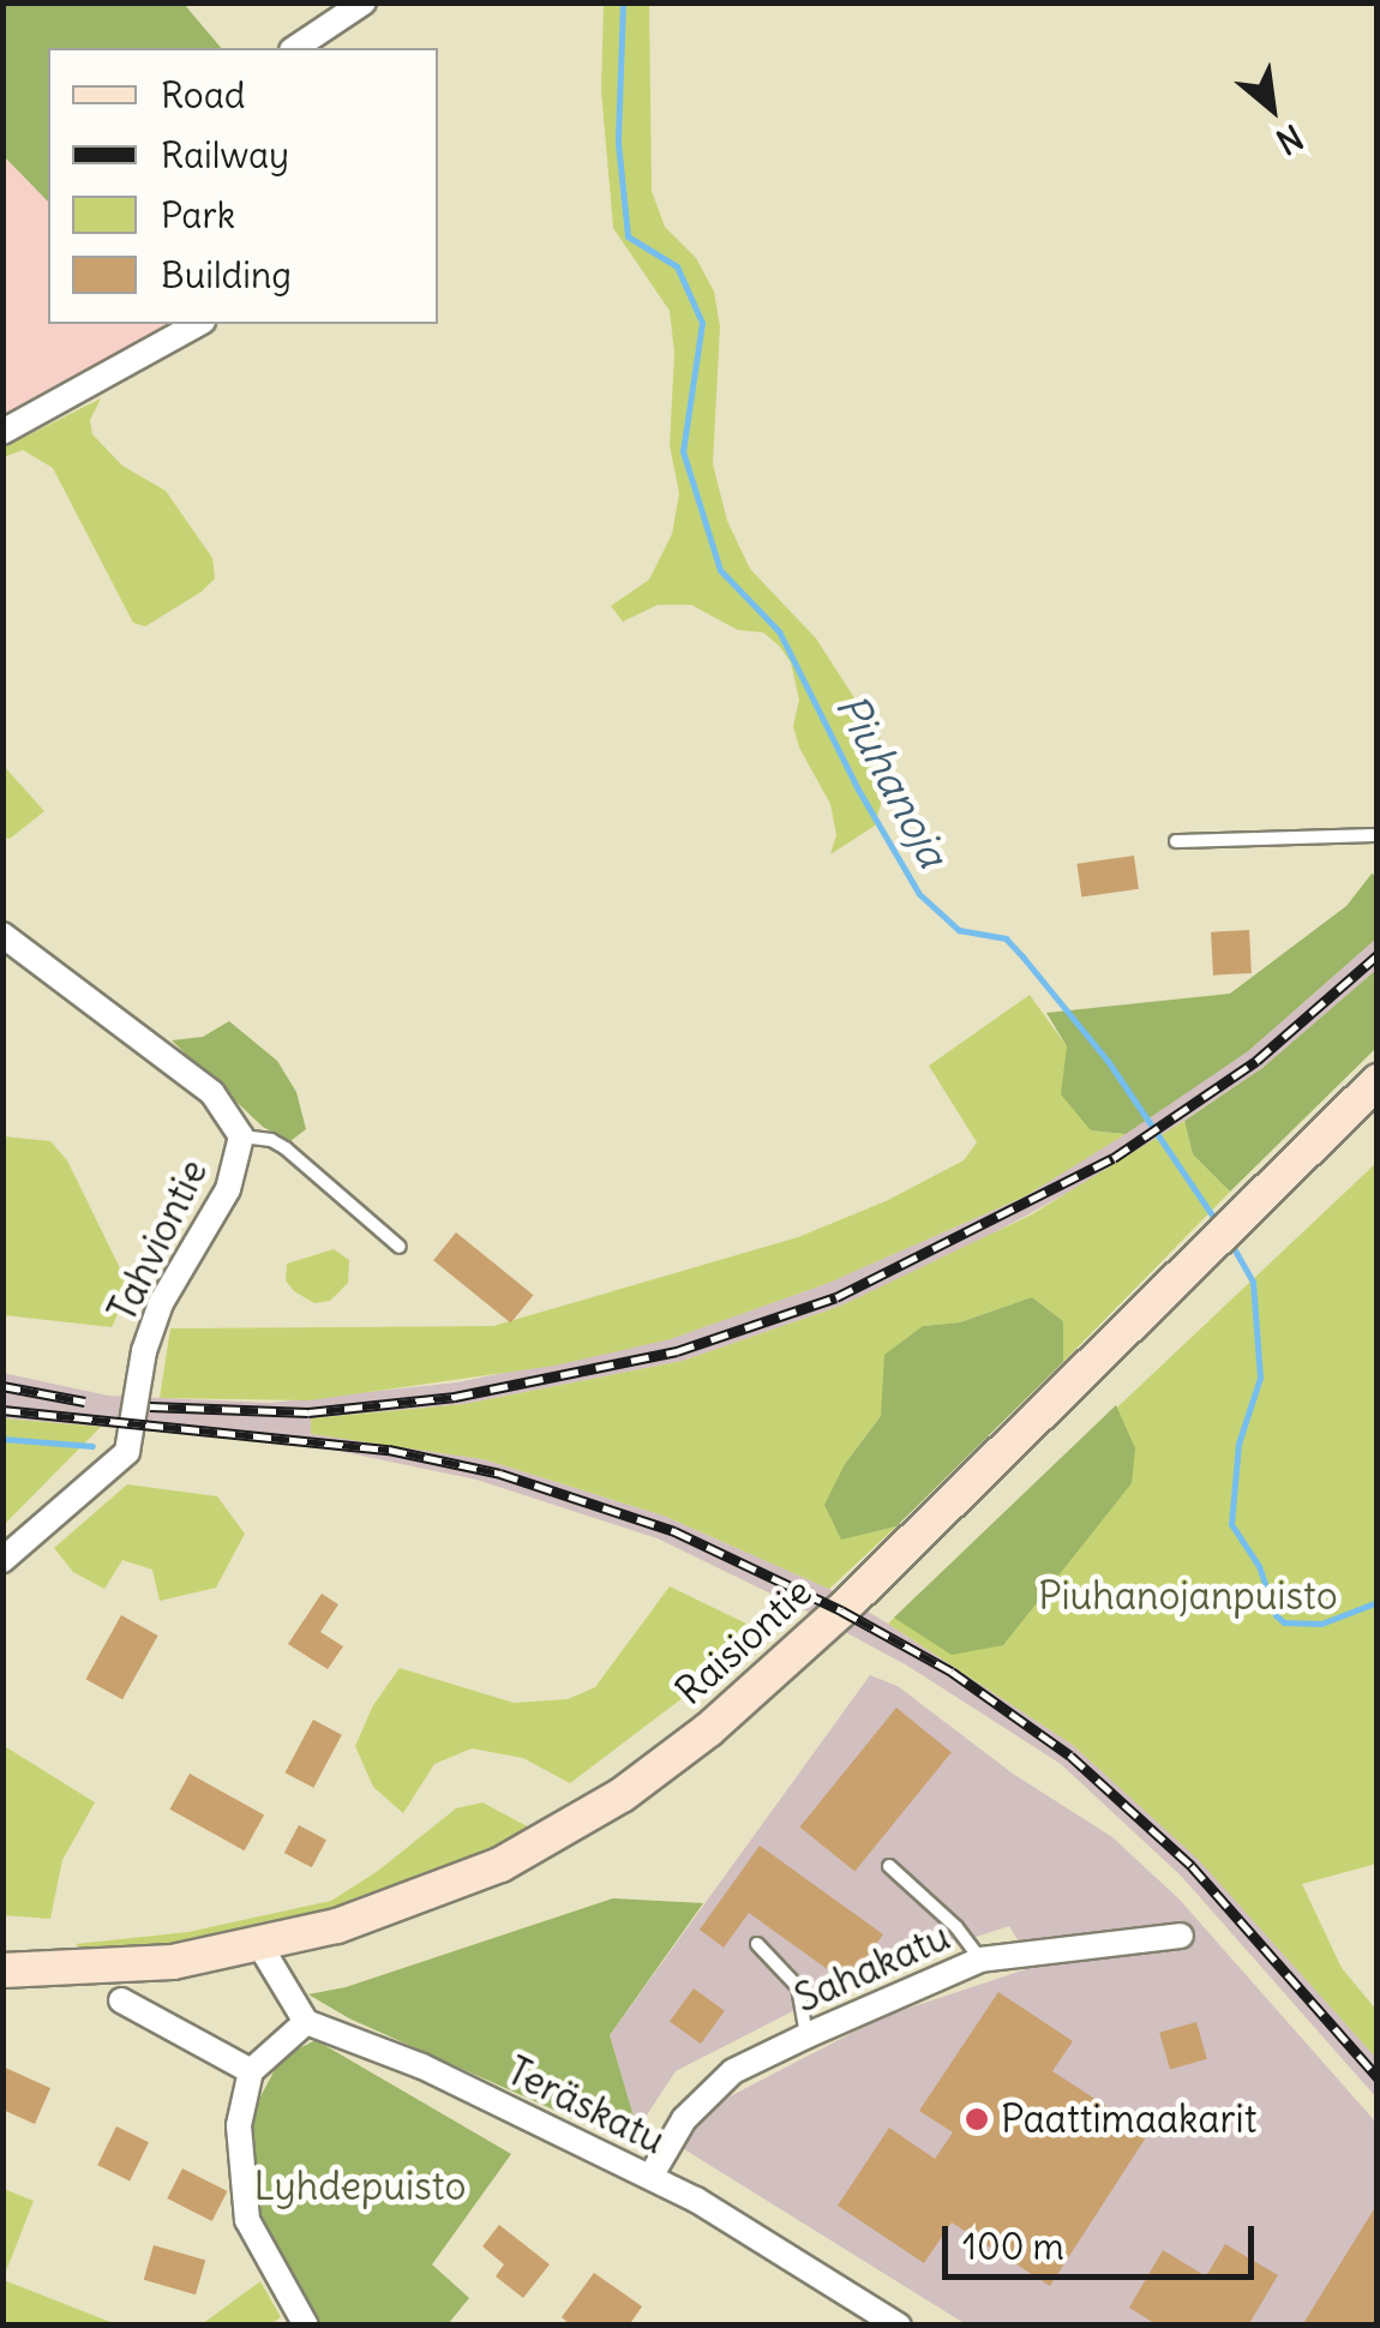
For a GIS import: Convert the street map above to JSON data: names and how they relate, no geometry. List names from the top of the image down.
{
  "streets": {
    "main road": ["Raisiontie"],
    "street": ["Tahviontie", "Sahakatu", "Teräskatu"]
  },
  "crossings": [
    ["Sahakatu", "Teräskatu"]
  ],
  "water": ["Piuhanoja"],
  "parks": ["Piuhanojanpuisto", "Lyhdepuisto"],
  "places": ["Paattimaakarit"],
  "legend": [
    "Road",
    "Railway",
    "Park",
    "Building"
  ],
  "scale_bar": "100 m",
  "north": "bottom right"
}
